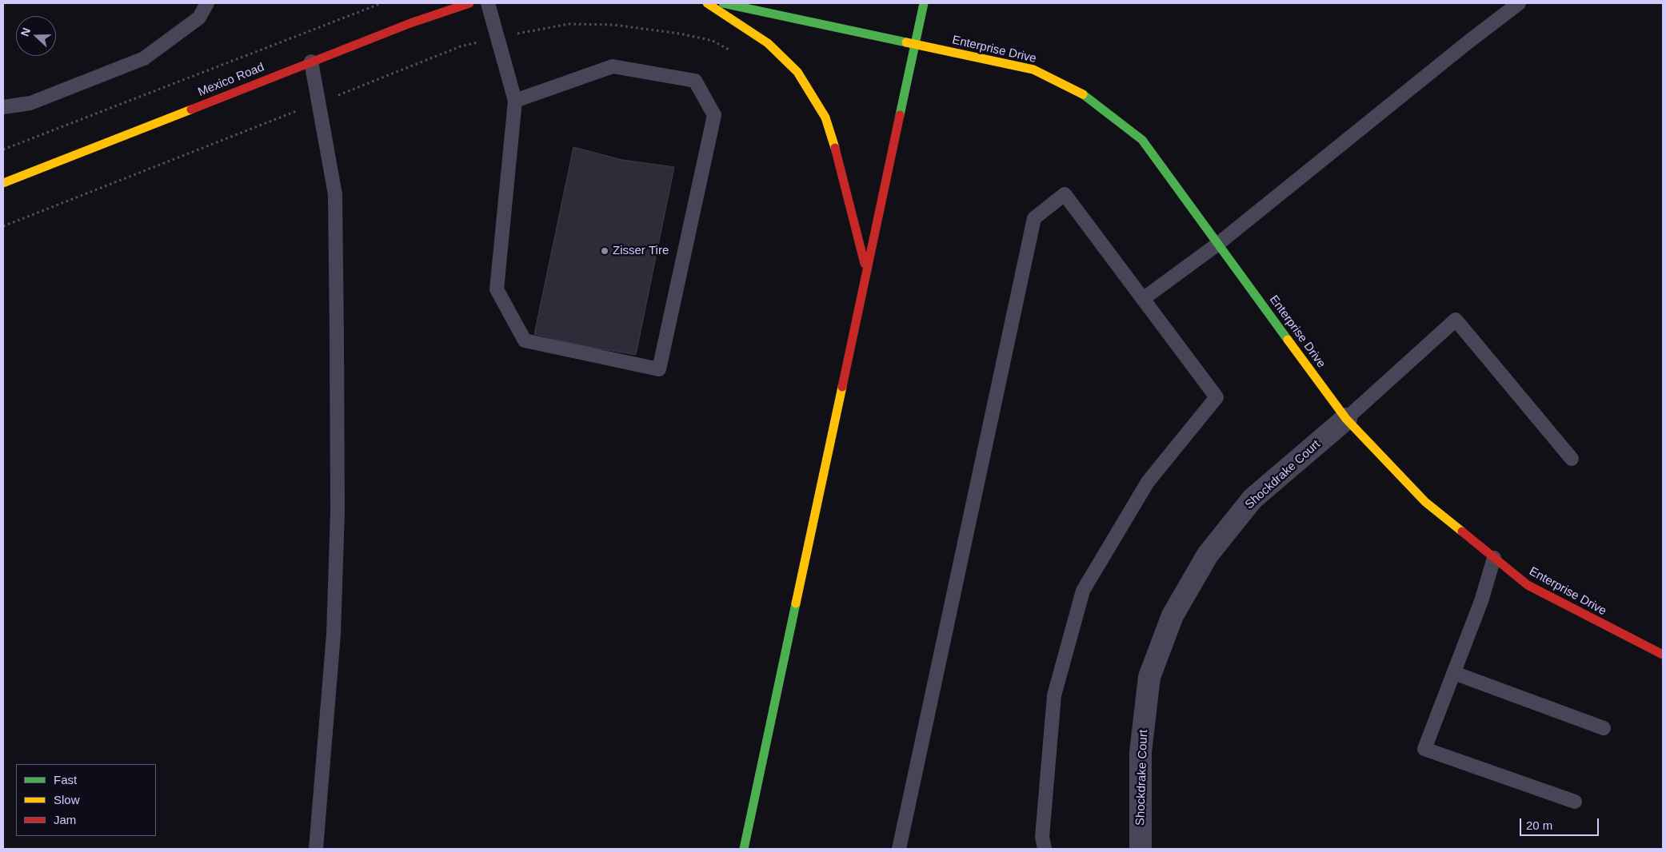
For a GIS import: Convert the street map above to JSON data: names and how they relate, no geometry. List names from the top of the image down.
{
  "streets": {
    "street": ["Enterprise Drive", "Mexico Road", "Shockdrake Court"]
  },
  "crossings": [
    ["Enterprise Drive", "Shockdrake Court"]
  ],
  "places": ["Zisser Tire"],
  "legend": ["Fast", "Slow", "Jam"],
  "scale_bar": "20 m",
  "north": "left"
}
